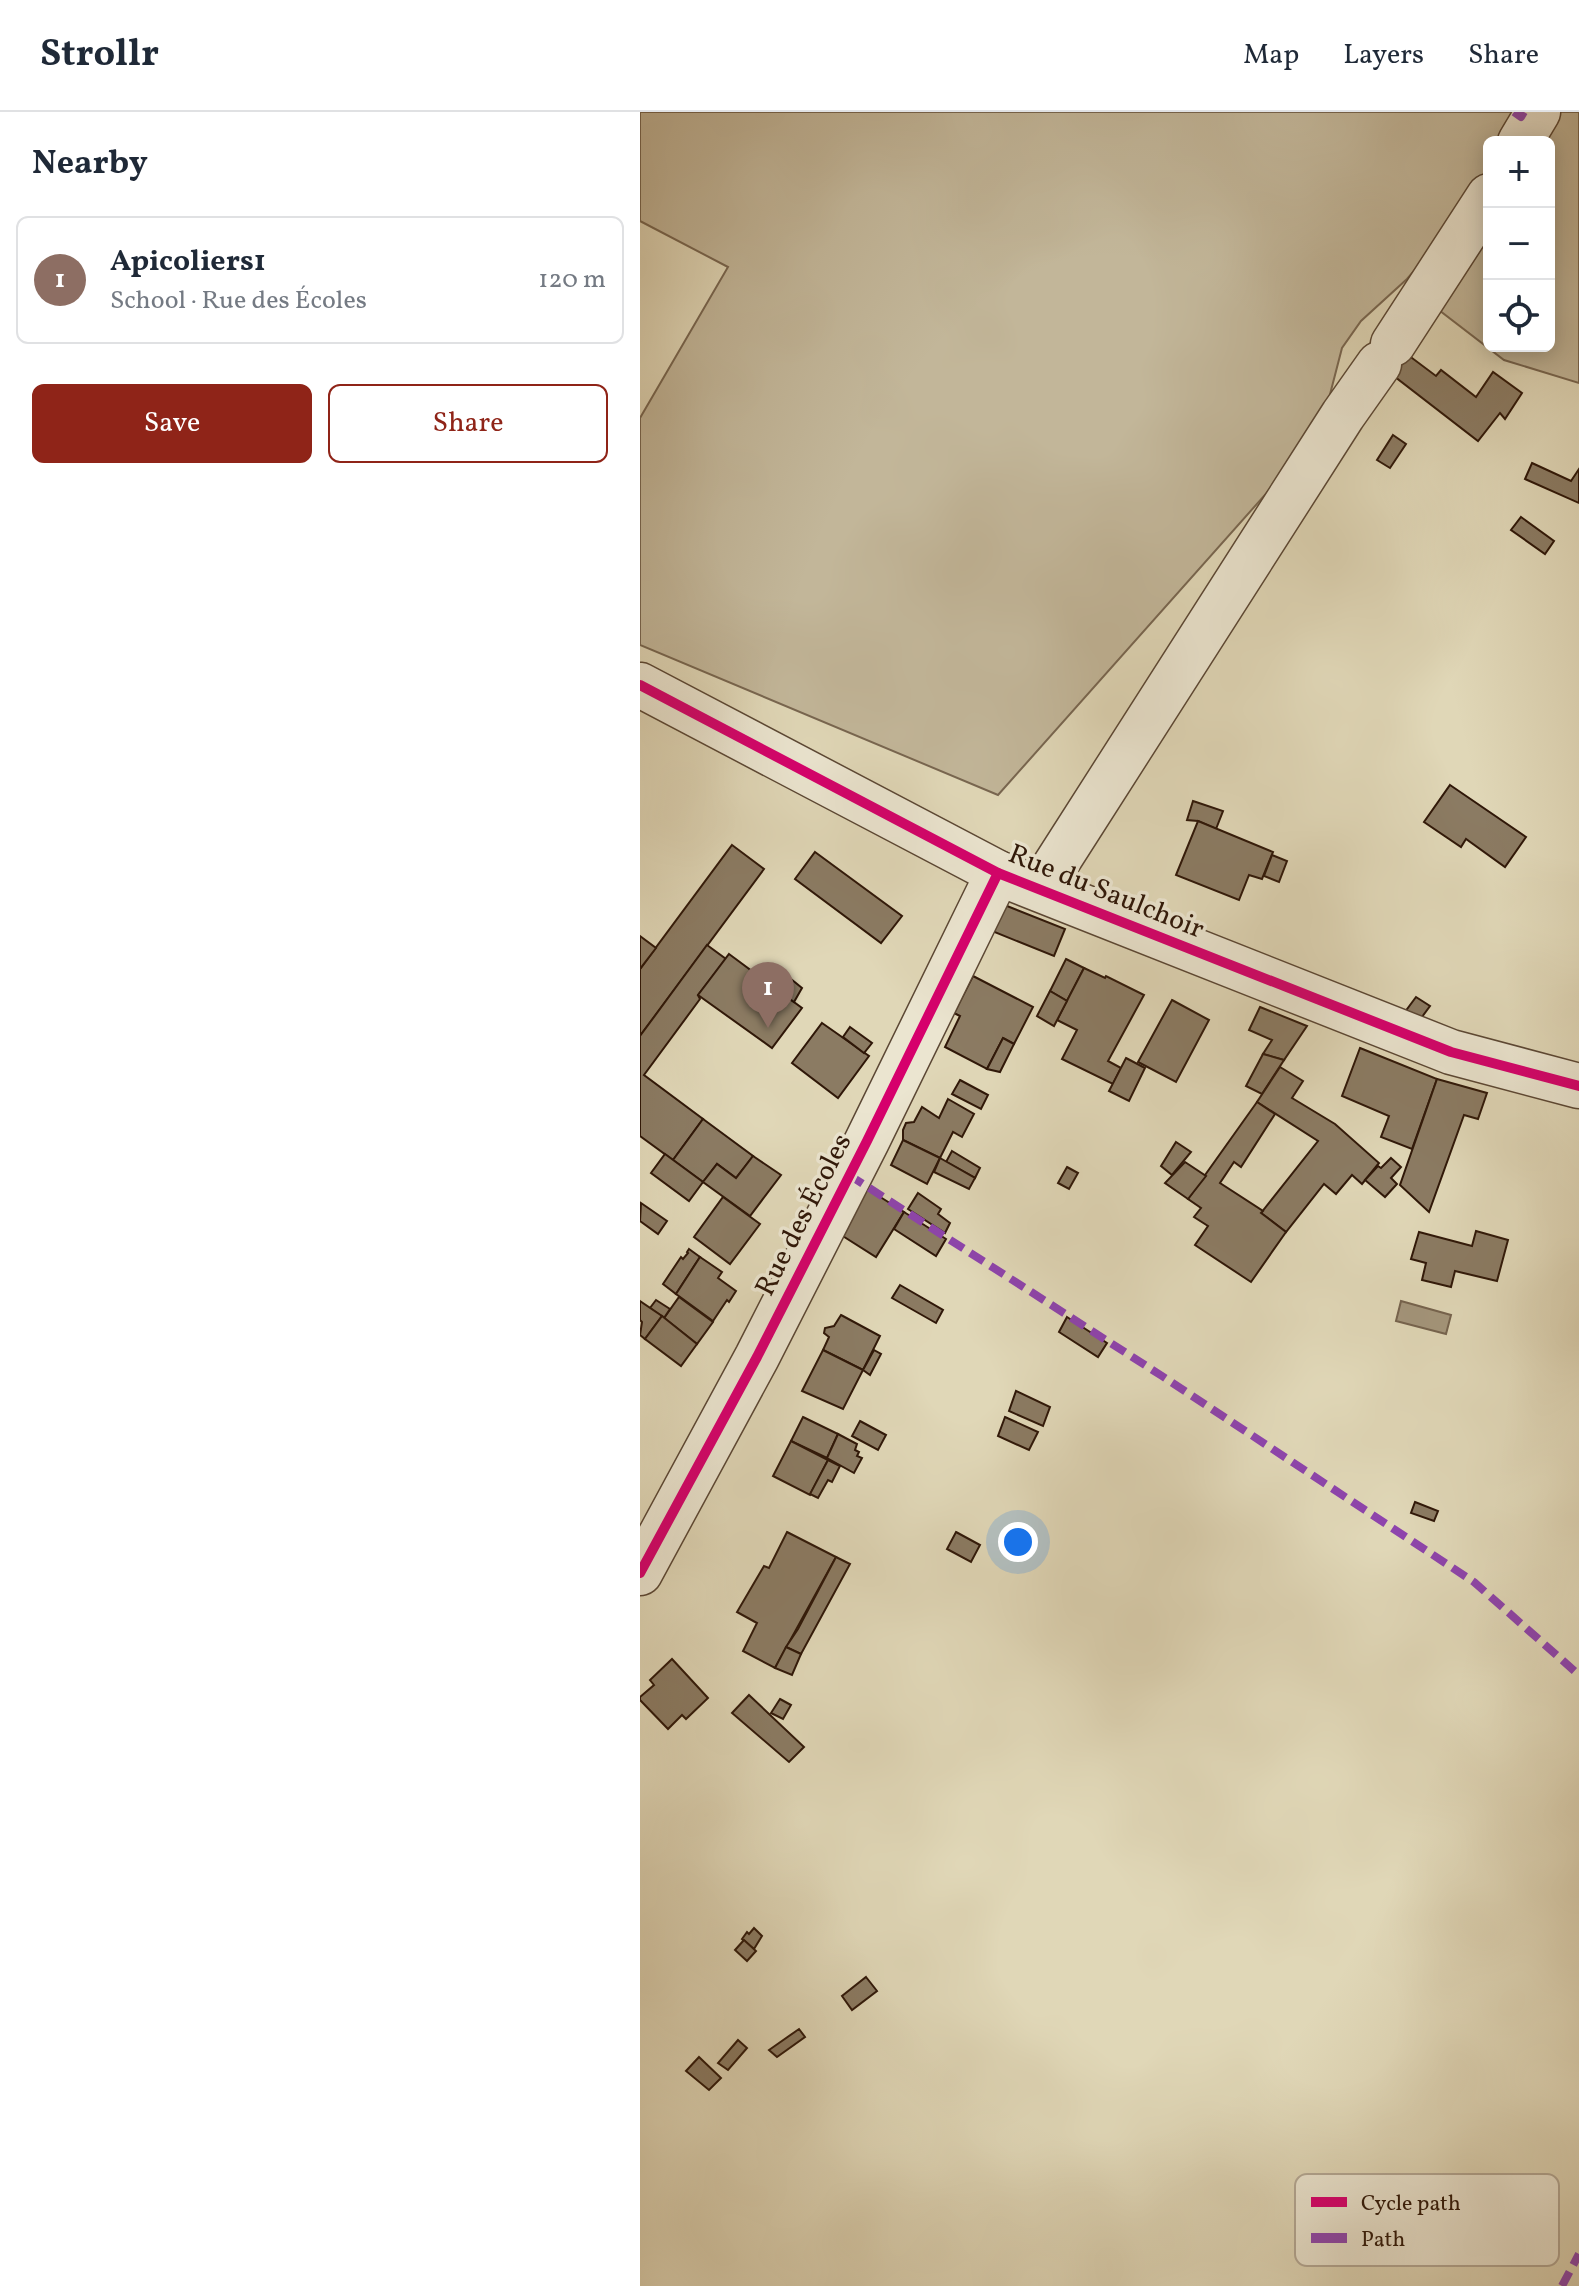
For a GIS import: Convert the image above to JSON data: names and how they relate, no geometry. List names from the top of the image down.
{
  "streets": {
    "street": ["Rue du Saulchoir", "Rue des Écoles"]
  },
  "crossings": [
    ["Rue du Saulchoir", "Rue des Écoles"]
  ],
  "legend": ["Cycle path", "Path"],
  "page": {
    "header": "Strollr",
    "nav": ["Map", "Layers", "Share"],
    "heading": "Nearby",
    "map_buttons": ["+", "−"],
    "list": [
      {
        "mark": "1",
        "name": "Apicoliers1",
        "note": "School · Rue des Écoles",
        "value": "120 m"
      }
    ],
    "buttons": ["Save", "Share"],
    "pins": "1"
  }
}
